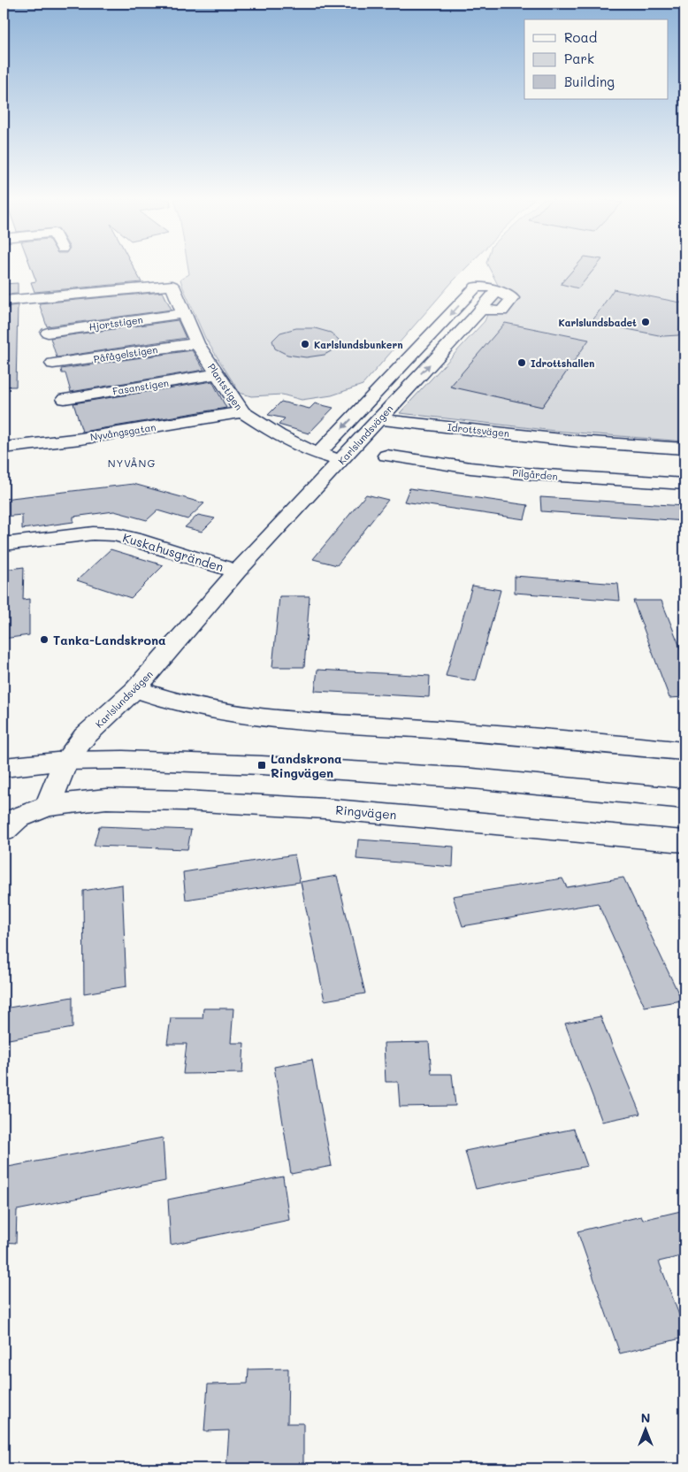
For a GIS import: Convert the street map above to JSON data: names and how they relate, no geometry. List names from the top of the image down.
{
  "streets": {
    "street": [
      "Hjortstigen",
      "Påfågelstigen",
      "Fasanstigen",
      "Plantstigen",
      "Idrottsvägen",
      "Nyvångsgatan",
      "Karlslundsvägen",
      "Pilgården",
      "Kuskahusgränden",
      "Ringvägen"
    ]
  },
  "crossings": [
    ["Hjortstigen", "Plantstigen"],
    ["Påfågelstigen", "Plantstigen"],
    ["Fasanstigen", "Plantstigen"],
    ["Plantstigen", "Nyvångsgatan"],
    ["Plantstigen", "Karlslundsvägen"],
    ["Idrottsvägen", "Karlslundsvägen"],
    ["Idrottsvägen", "Pilgården"],
    ["Karlslundsvägen", "Kuskahusgränden"],
    ["Karlslundsvägen", "Ringvägen"]
  ],
  "districts": ["NYVÅNG"],
  "places": {
    "other": [
      "Karlslundsbadet",
      "Karlslundsbunkern",
      "Idrottshallen",
      "Tanka-Landskrona"
    ],
    "transit": ["Landskrona Ringvägen"]
  },
  "legend": ["Road", "Park", "Building"],
  "north": "top"
}
